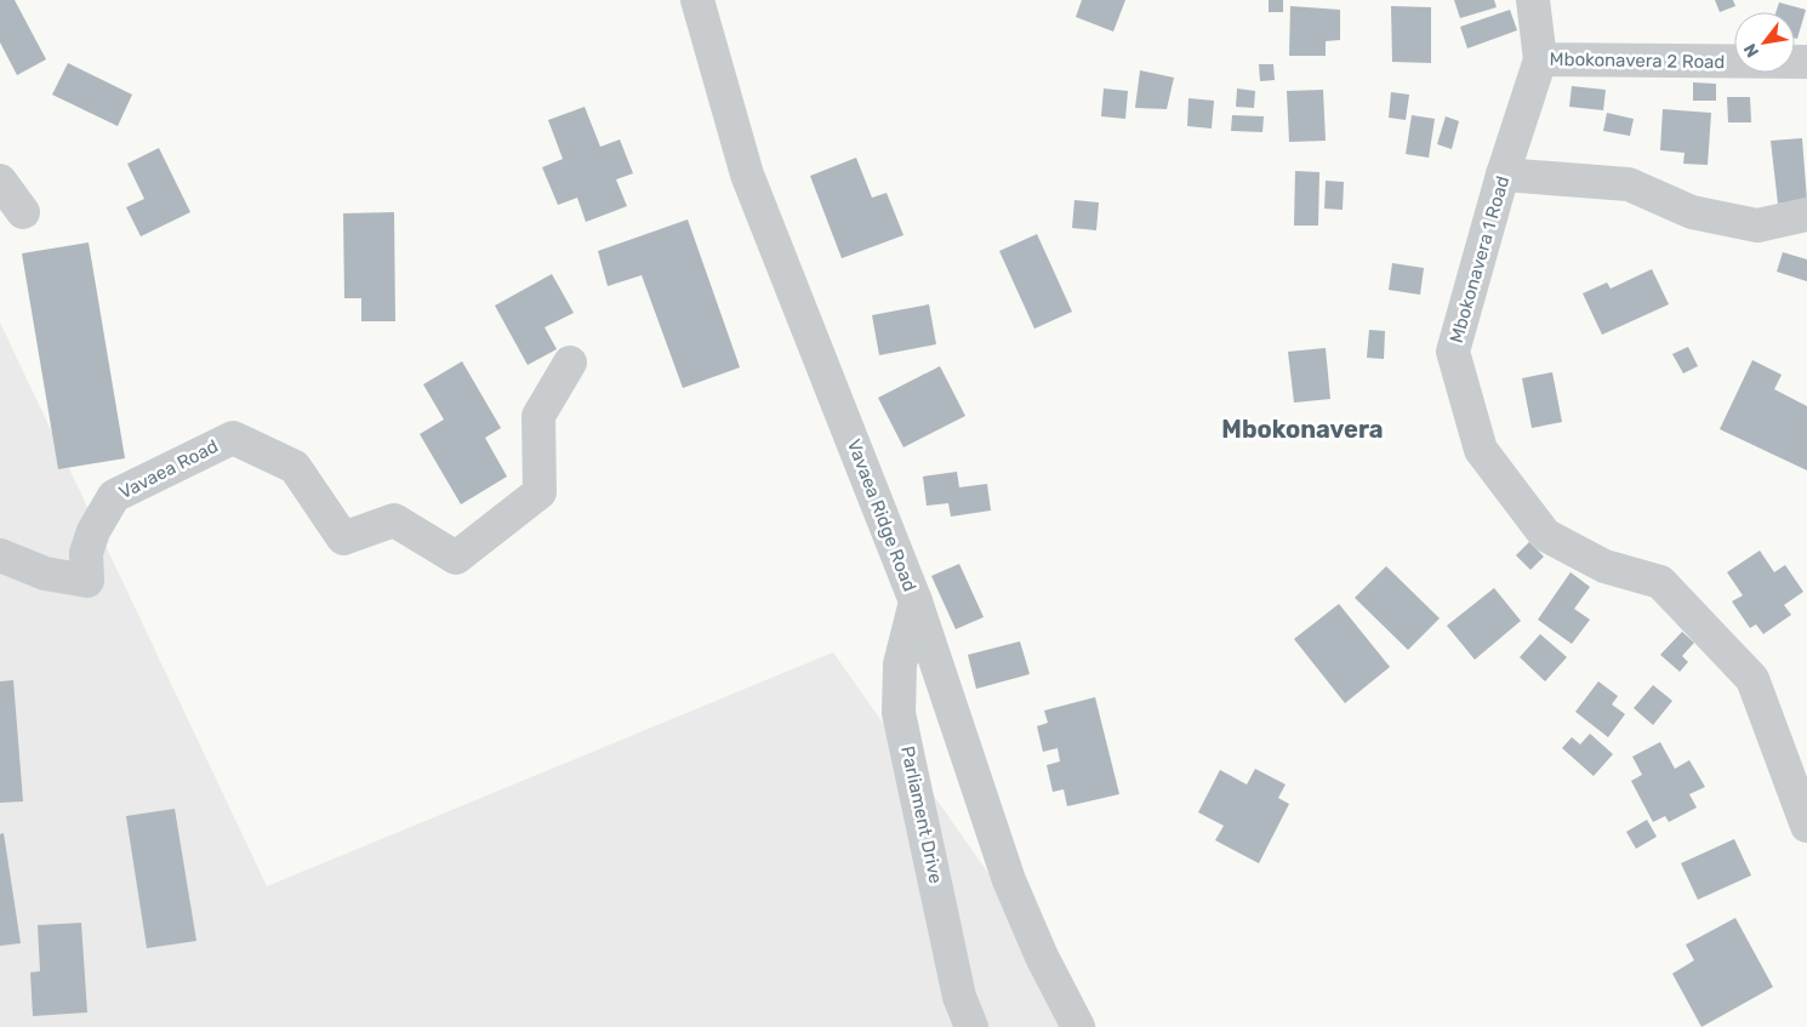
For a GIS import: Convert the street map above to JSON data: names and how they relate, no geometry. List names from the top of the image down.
{
  "streets": {
    "street": [
      "Mbokonavera 2 Road",
      "Mbokonavera 1 Road",
      "Vavaea Road",
      "Vavaea Ridge Road",
      "Parliament Drive"
    ]
  },
  "crossings": [
    ["Mbokonavera 2 Road", "Mbokonavera 1 Road"],
    ["Vavaea Ridge Road", "Parliament Drive"]
  ],
  "districts": ["Mbokonavera"],
  "north": "bottom left"
}
